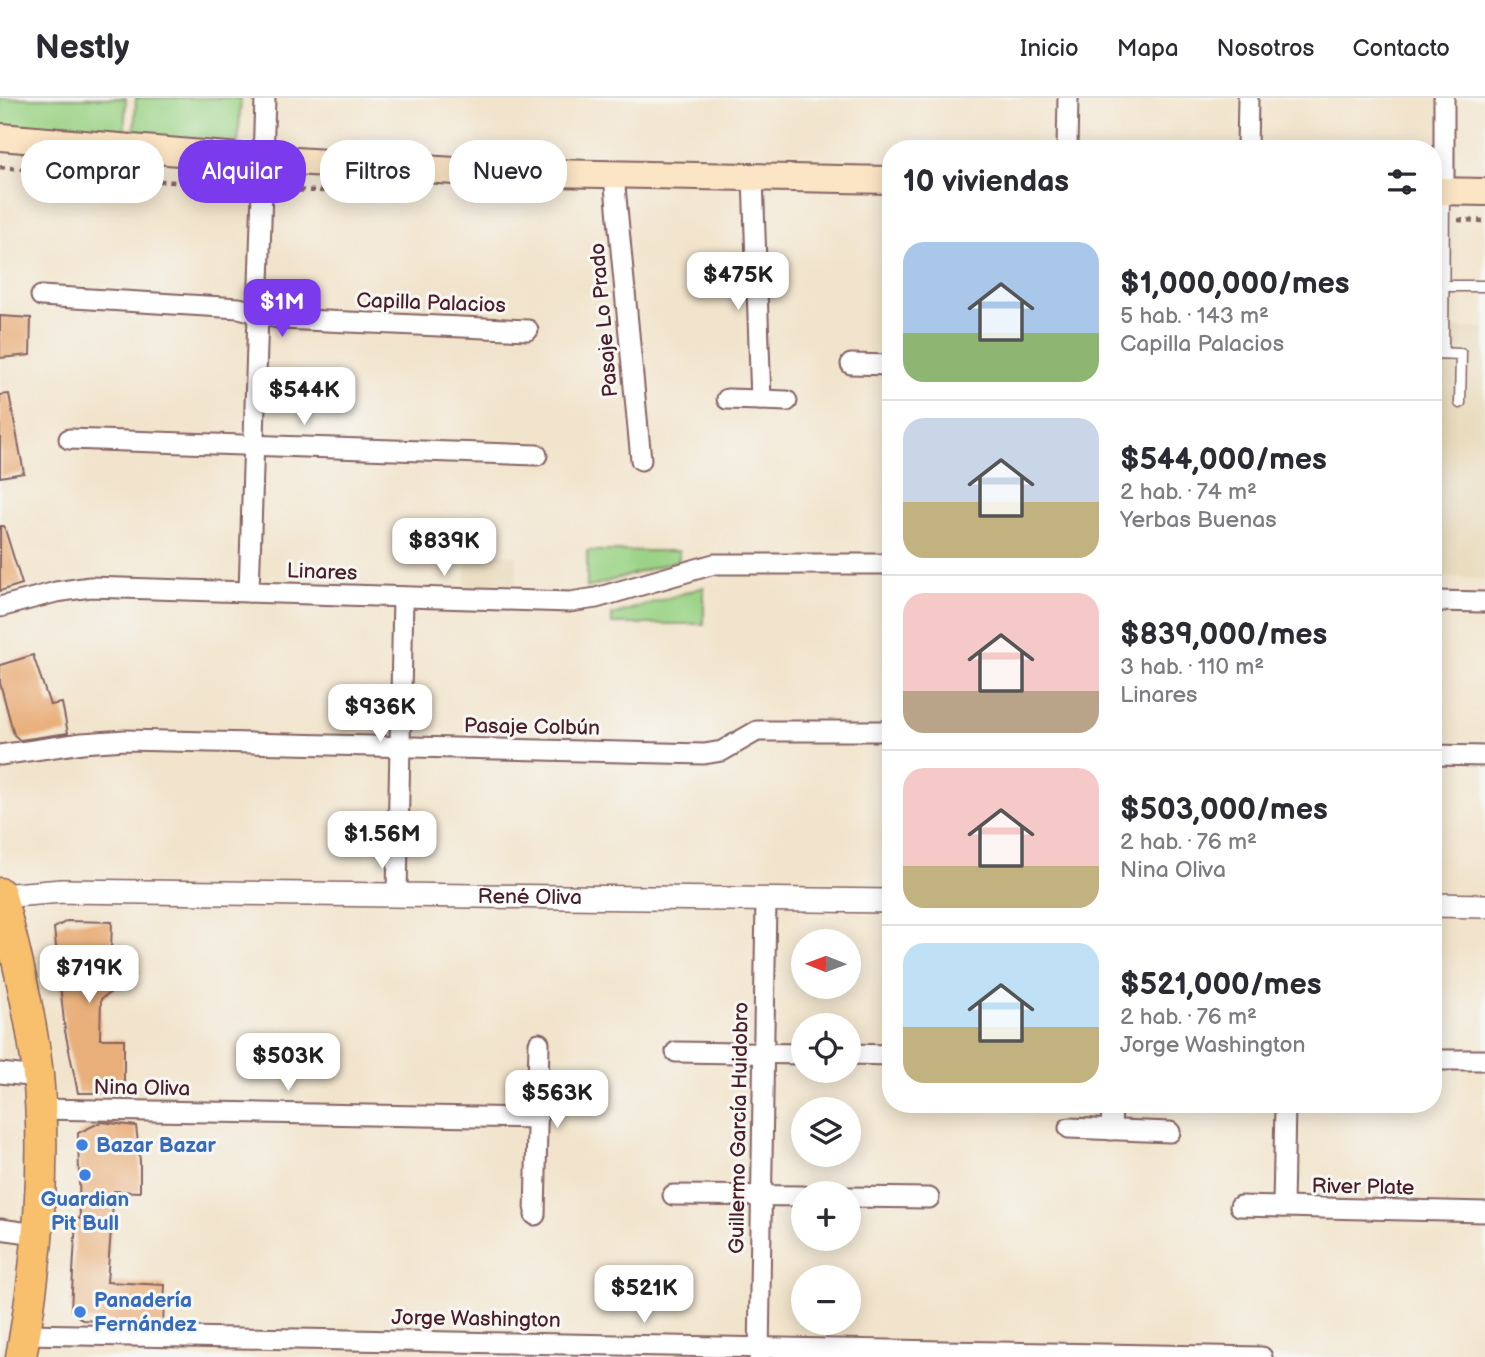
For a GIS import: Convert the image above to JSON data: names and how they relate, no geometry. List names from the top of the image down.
{
  "streets": {
    "street": [
      "Capilla Palacios",
      "Pasaje Lo Prado",
      "Linares",
      "Pasaje Colbún",
      "René Oliva",
      "Nina Oliva",
      "Guillermo García Huidobro",
      "River Plate",
      "Jorge Washington"
    ]
  },
  "crossings": [
    ["René Oliva", "Guillermo García Huidobro"],
    ["Guillermo García Huidobro", "Jorge Washington"]
  ],
  "places": ["Bazar Bazar", "Guardian Pit Bull", "Panadería Fernández"],
  "north": "left",
  "page": {
    "header": "Nestly",
    "nav": [
      "Inicio",
      "Mapa",
      "Nosotros",
      "Contacto"
    ],
    "chip": [
      "Comprar",
      "Alquilar",
      "Filtros",
      "Nuevo"
    ],
    "heading": "10 viviendas",
    "list": [
      {
        "name": "$1,000,000/mes",
        "note": "5 hab. · 143 m² · Capilla Palacios"
      },
      {
        "name": "$544,000/mes",
        "note": "2 hab. · 74 m² · Yerbas Buenas"
      },
      {
        "name": "$839,000/mes",
        "note": "3 hab. · 110 m² · Linares"
      },
      {
        "name": "$503,000/mes",
        "note": "2 hab. · 76 m² · Nina Oliva"
      },
      {
        "name": "$521,000/mes",
        "note": "2 hab. · 76 m² · Jorge Washington"
      }
    ],
    "price": [
      "$475K",
      "$1M",
      "$544K",
      "$839K",
      "$936K",
      "$1.56M",
      "$719K",
      "$503K",
      "$563K",
      "$521K"
    ],
    "map_buttons": ["+", "−"]
  }
}
